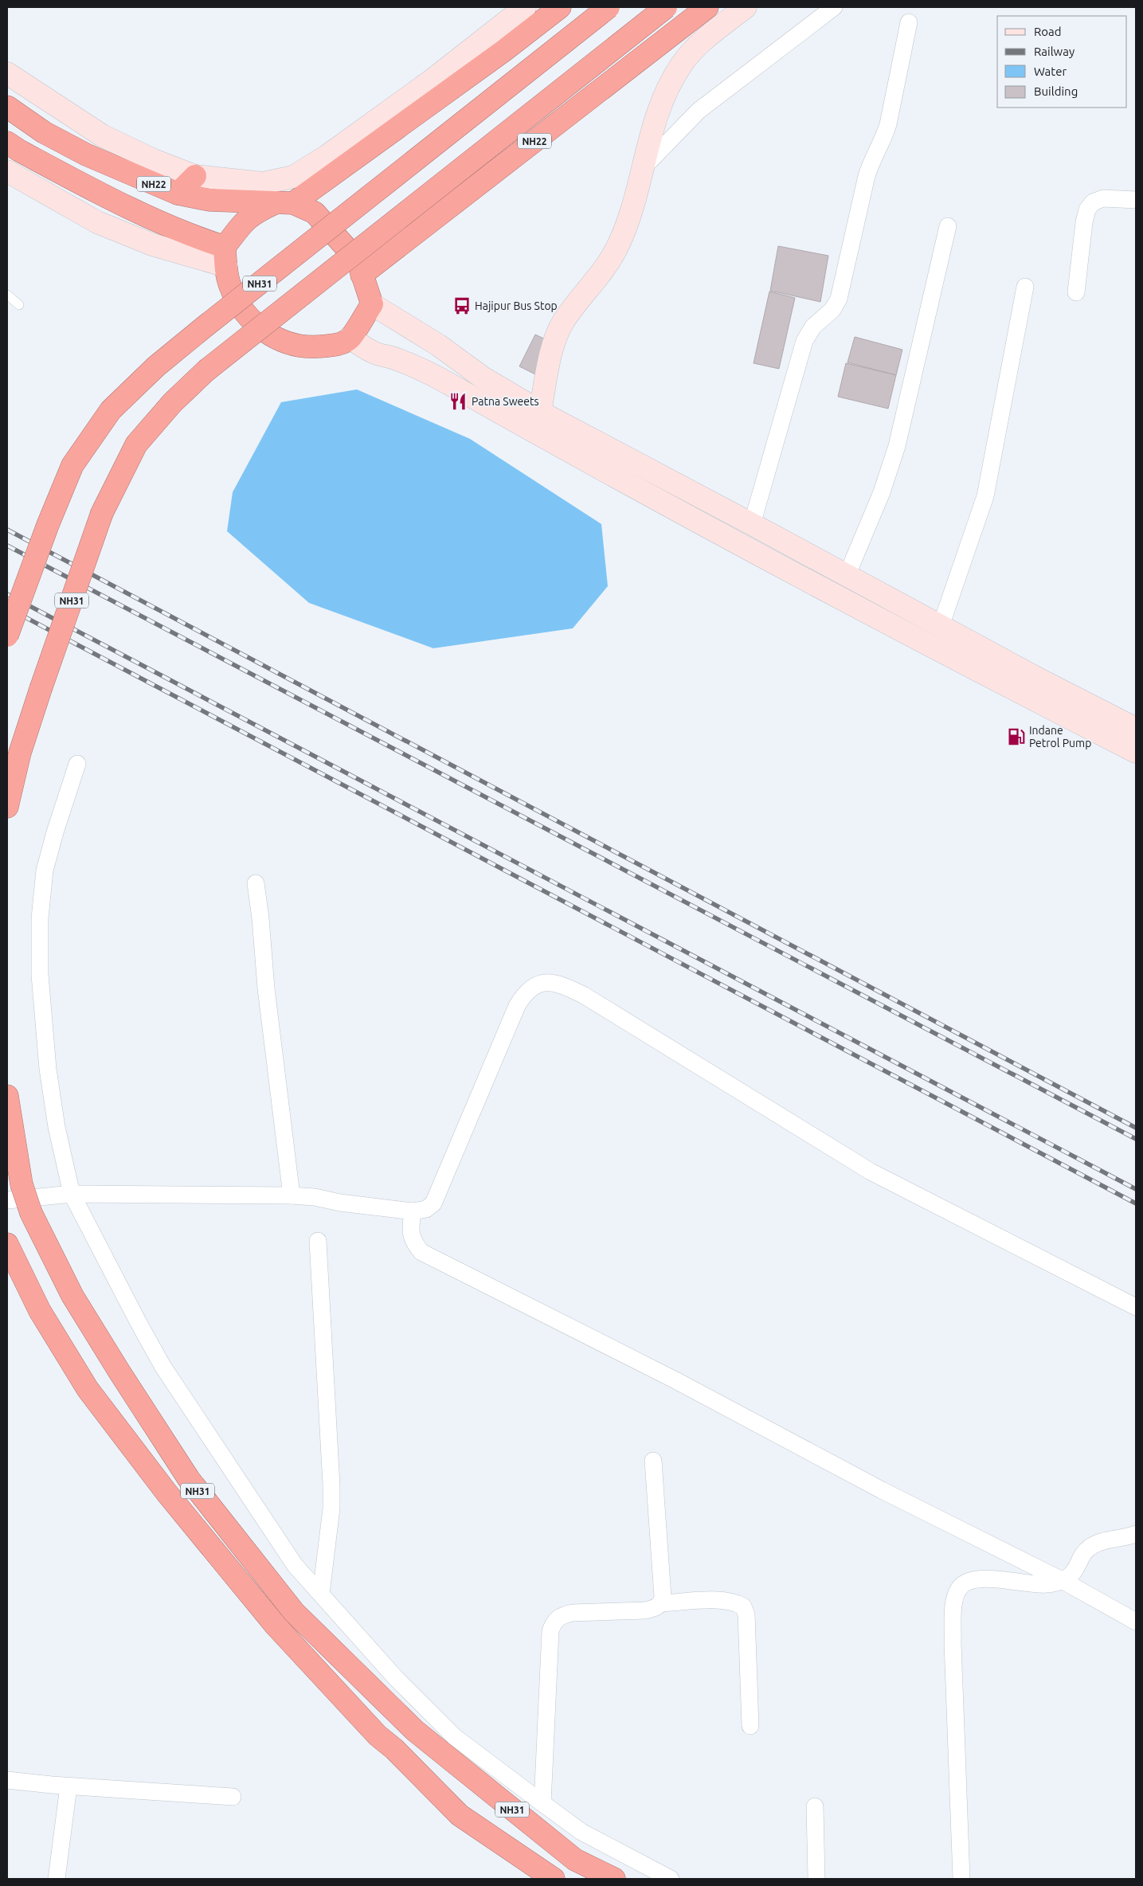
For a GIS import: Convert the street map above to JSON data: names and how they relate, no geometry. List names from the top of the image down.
{
  "streets": {
    "highway": ["NH22", "NH31"]
  },
  "places": {
    "bus stop": ["Hajipur Bus Stop"],
    "restaurant": ["Patna Sweets"],
    "fuel station": ["Indane Petrol Pump"]
  },
  "legend": [
    "Road",
    "Railway",
    "Water",
    "Building"
  ]
}
